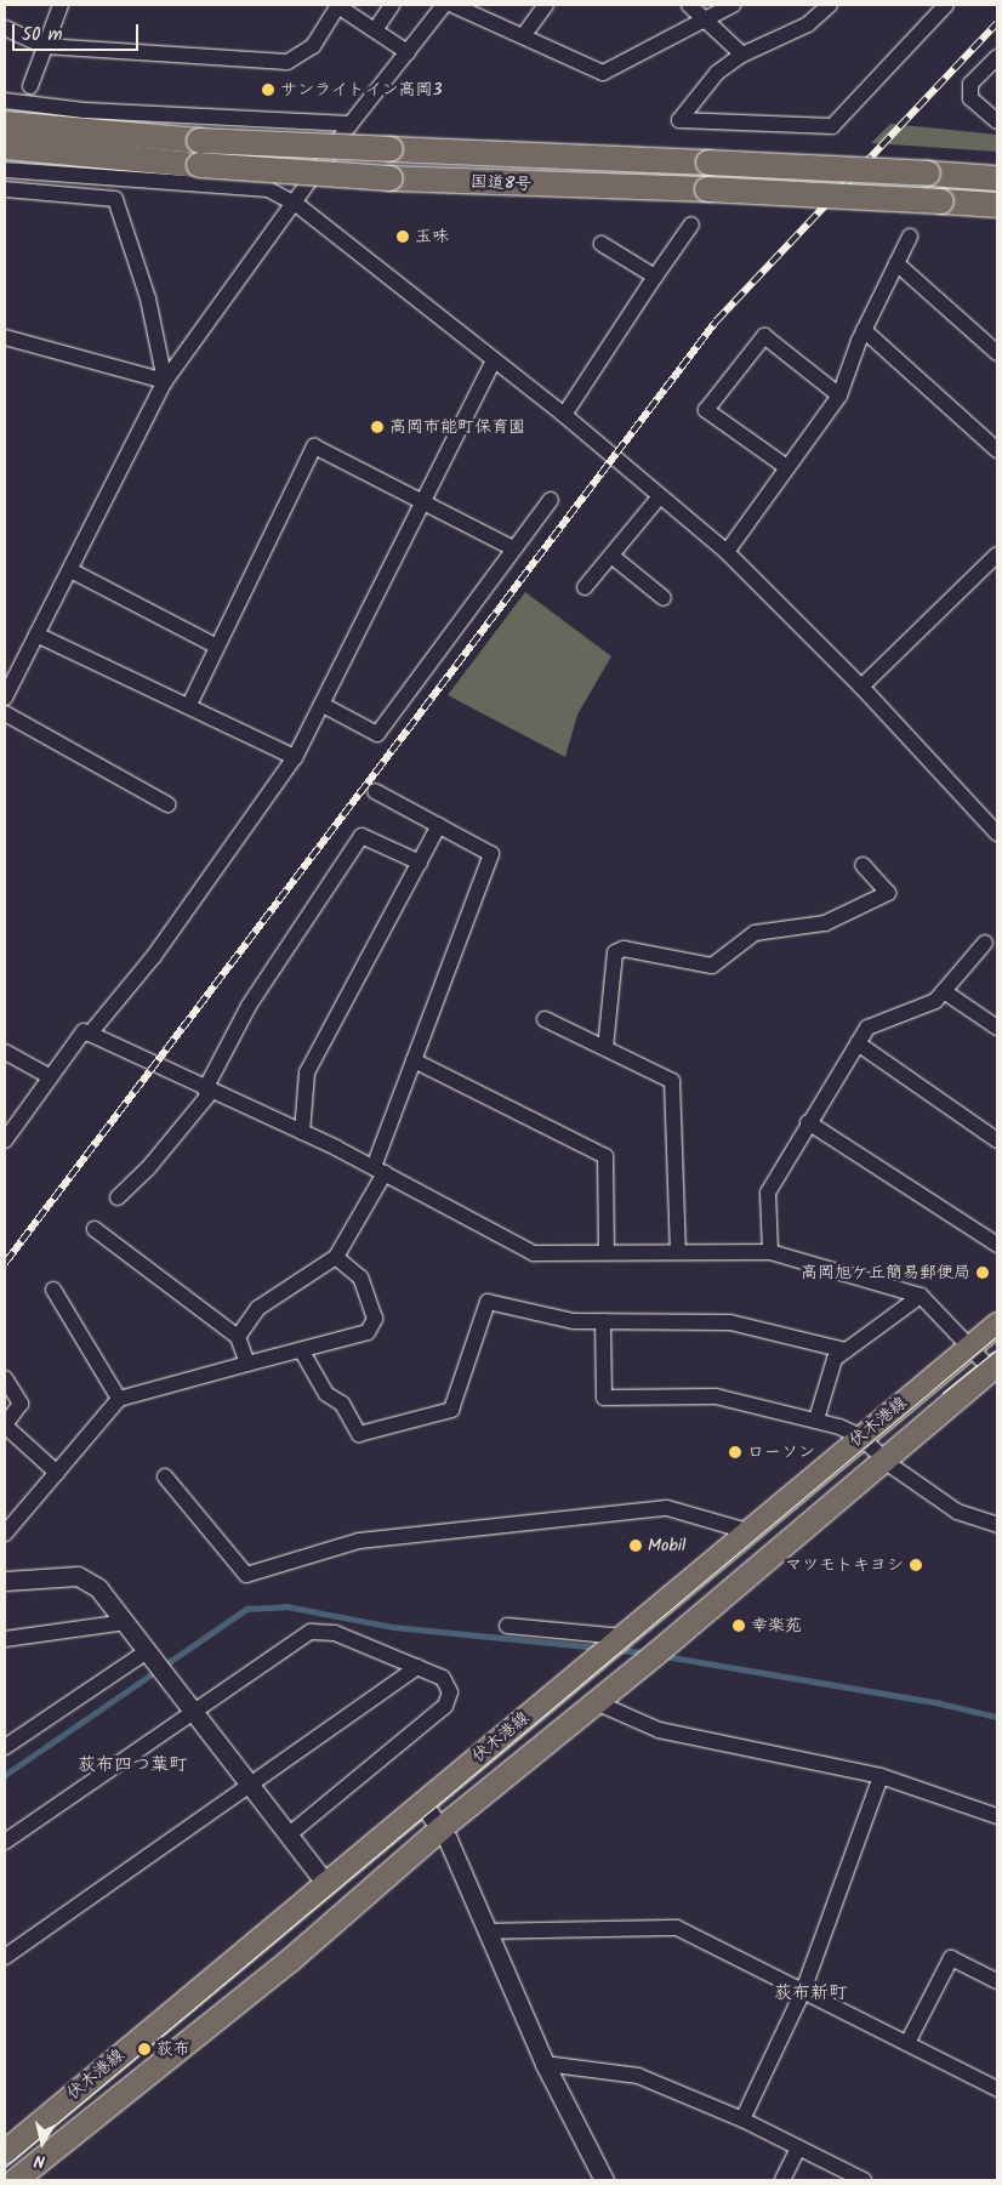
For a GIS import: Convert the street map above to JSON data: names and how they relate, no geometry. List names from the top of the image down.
{
  "streets": {
    "highway": ["国道8号"],
    "main road": ["伏木港線"]
  },
  "districts": ["荻布四つ葉町", "荻布新町"],
  "places": [
    "サンライトイン高岡3",
    "玉味",
    "高岡市能町保育園",
    "高岡旭ケ丘簡易郵便局",
    "ローソン",
    "Mobil",
    "マツモトキヨシ",
    "幸楽苑",
    "荻布"
  ],
  "scale_bar": "50 m",
  "north": "bottom"
}
